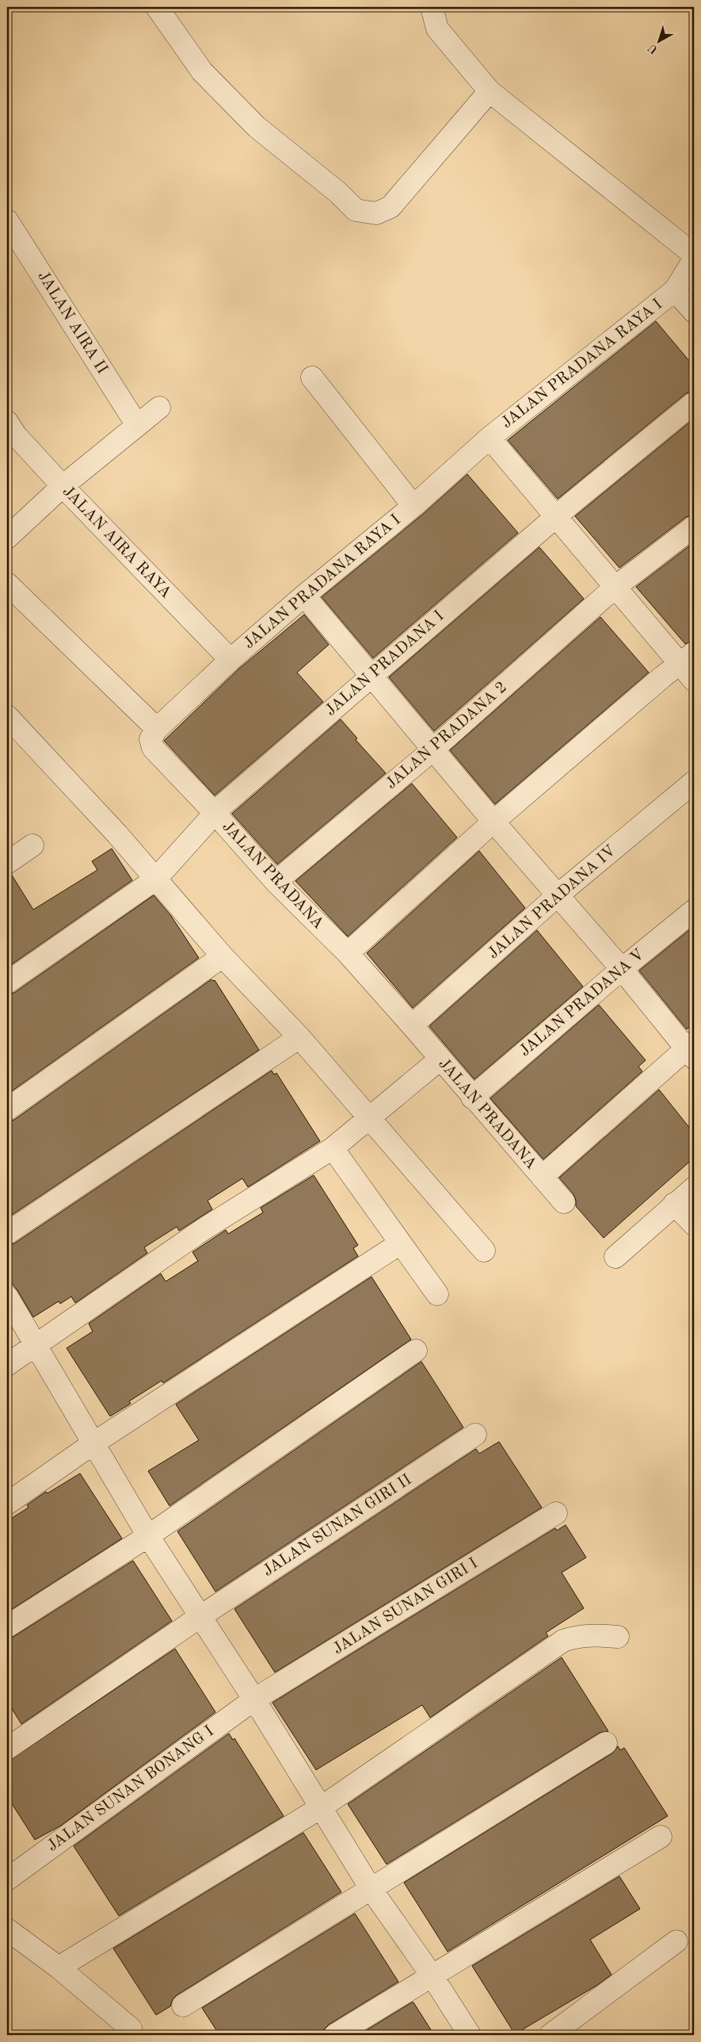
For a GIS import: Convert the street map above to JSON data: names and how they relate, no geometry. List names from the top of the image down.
{
  "streets": {
    "street": [
      "JALAN AIRA II",
      "JALAN PRADANA RAYA I",
      "JALAN AIRA RAYA",
      "JALAN PRADANA I",
      "JALAN PRADANA 2",
      "JALAN PRADANA",
      "JALAN PRADANA IV",
      "JALAN PRADANA V",
      "JALAN SUNAN GIRI II",
      "JALAN SUNAN GIRI I",
      "JALAN SUNAN BONANG I"
    ]
  },
  "crossings": [
    ["JALAN PRADANA RAYA I", "JALAN AIRA RAYA"],
    ["JALAN PRADANA RAYA I", "JALAN PRADANA I"],
    ["JALAN PRADANA RAYA I", "JALAN PRADANA 2"],
    ["JALAN PRADANA RAYA I", "JALAN PRADANA"],
    ["JALAN PRADANA I", "JALAN PRADANA"],
    ["JALAN PRADANA 2", "JALAN PRADANA"],
    ["JALAN PRADANA", "JALAN PRADANA IV"],
    ["JALAN PRADANA", "JALAN PRADANA V"],
    ["JALAN SUNAN GIRI I", "JALAN SUNAN BONANG I"]
  ],
  "north": "bottom left"
}
